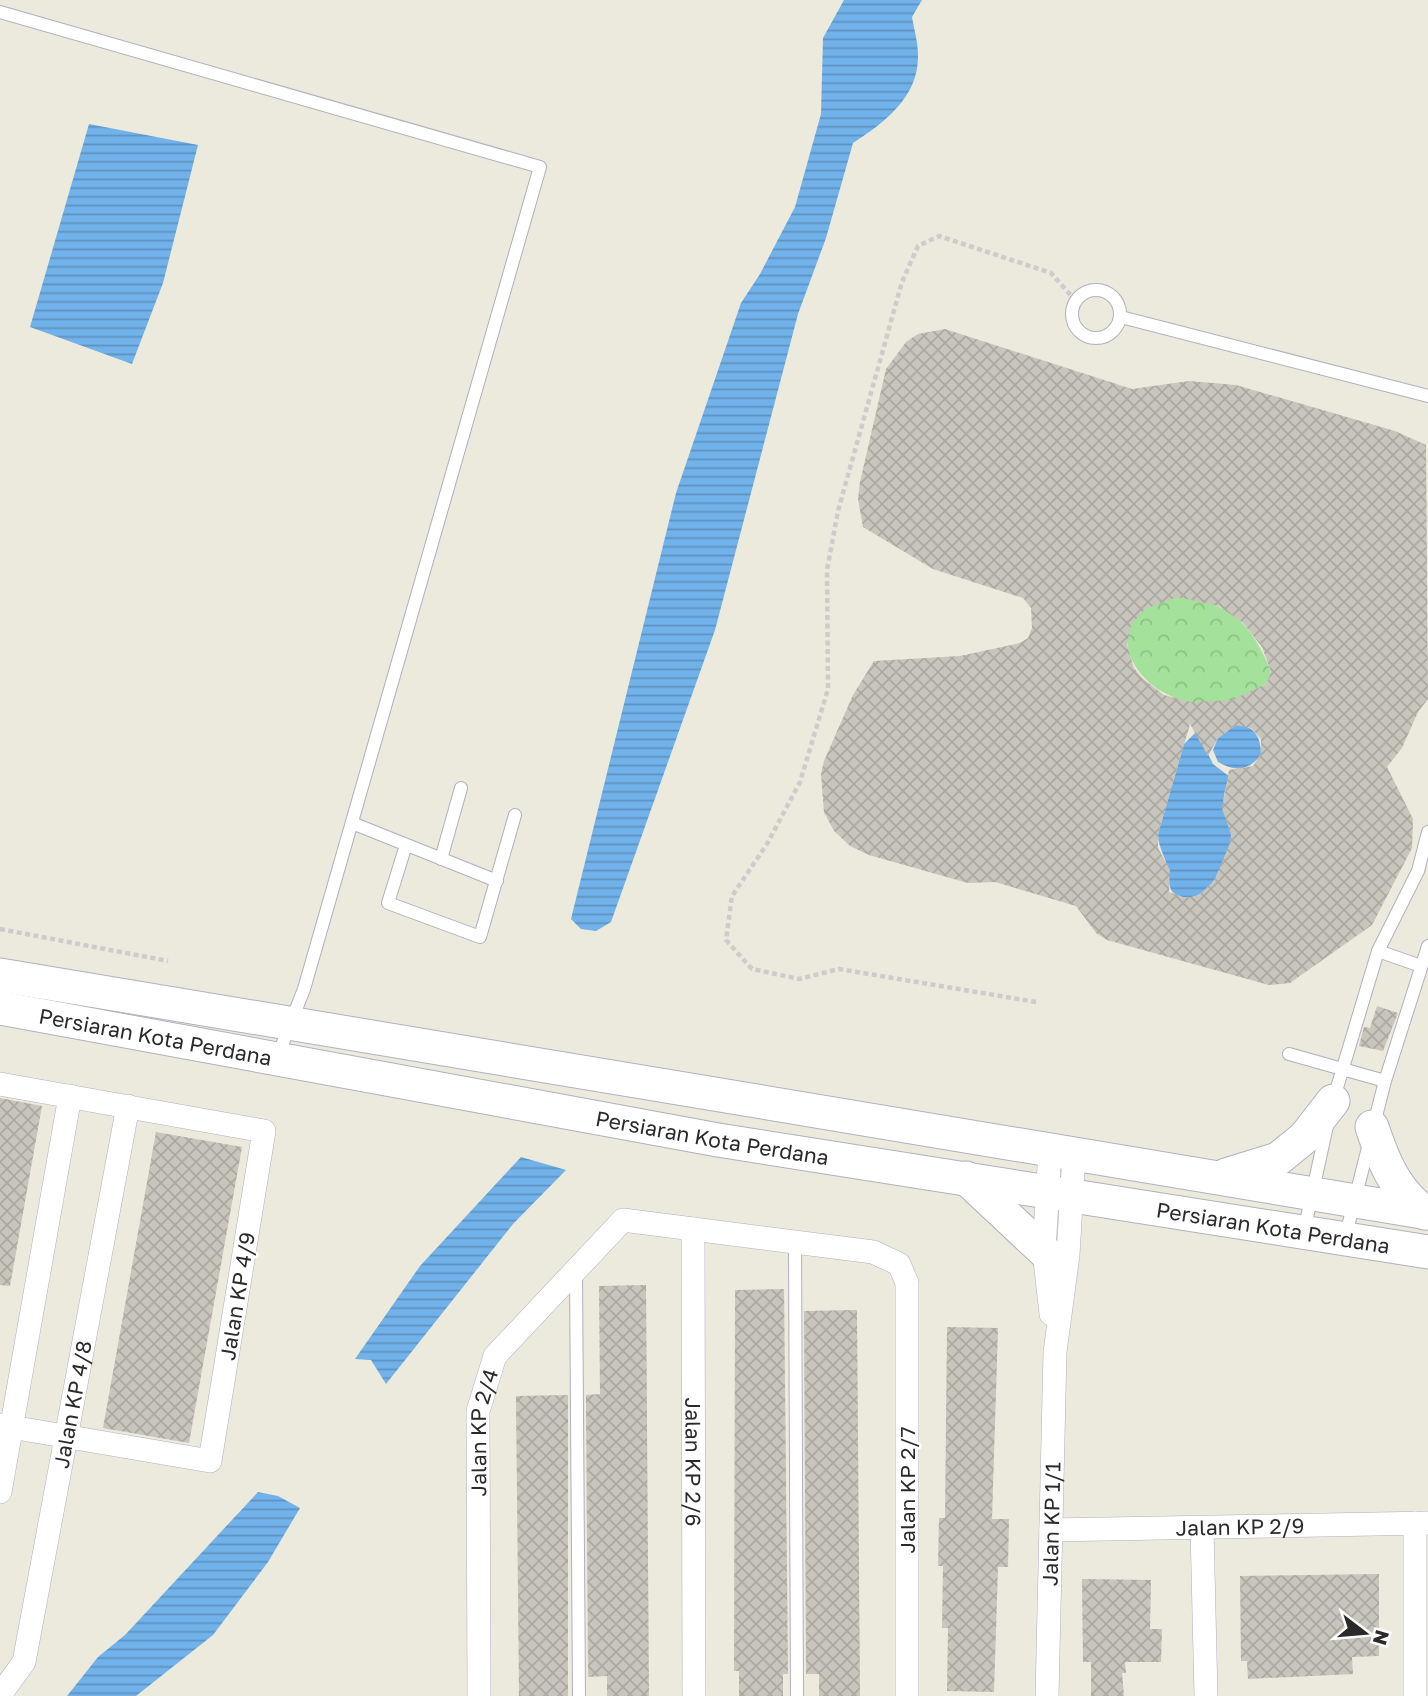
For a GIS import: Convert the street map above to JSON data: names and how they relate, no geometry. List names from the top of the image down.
{
  "streets": {
    "street": [
      "Persiaran Kota Perdana",
      "Jalan KP 4/9",
      "Jalan KP 4/8",
      "Jalan KP 2/4",
      "Jalan KP 2/6",
      "Jalan KP 2/7",
      "Jalan KP 1/1",
      "Jalan KP 2/9"
    ]
  },
  "crossings": [
    ["Persiaran Kota Perdana", "Jalan KP 1/1"],
    ["Jalan KP 4/9", "Jalan KP 4/8"],
    ["Jalan KP 2/4", "Jalan KP 2/6"],
    ["Jalan KP 1/1", "Jalan KP 2/9"]
  ],
  "north": "right"
}
